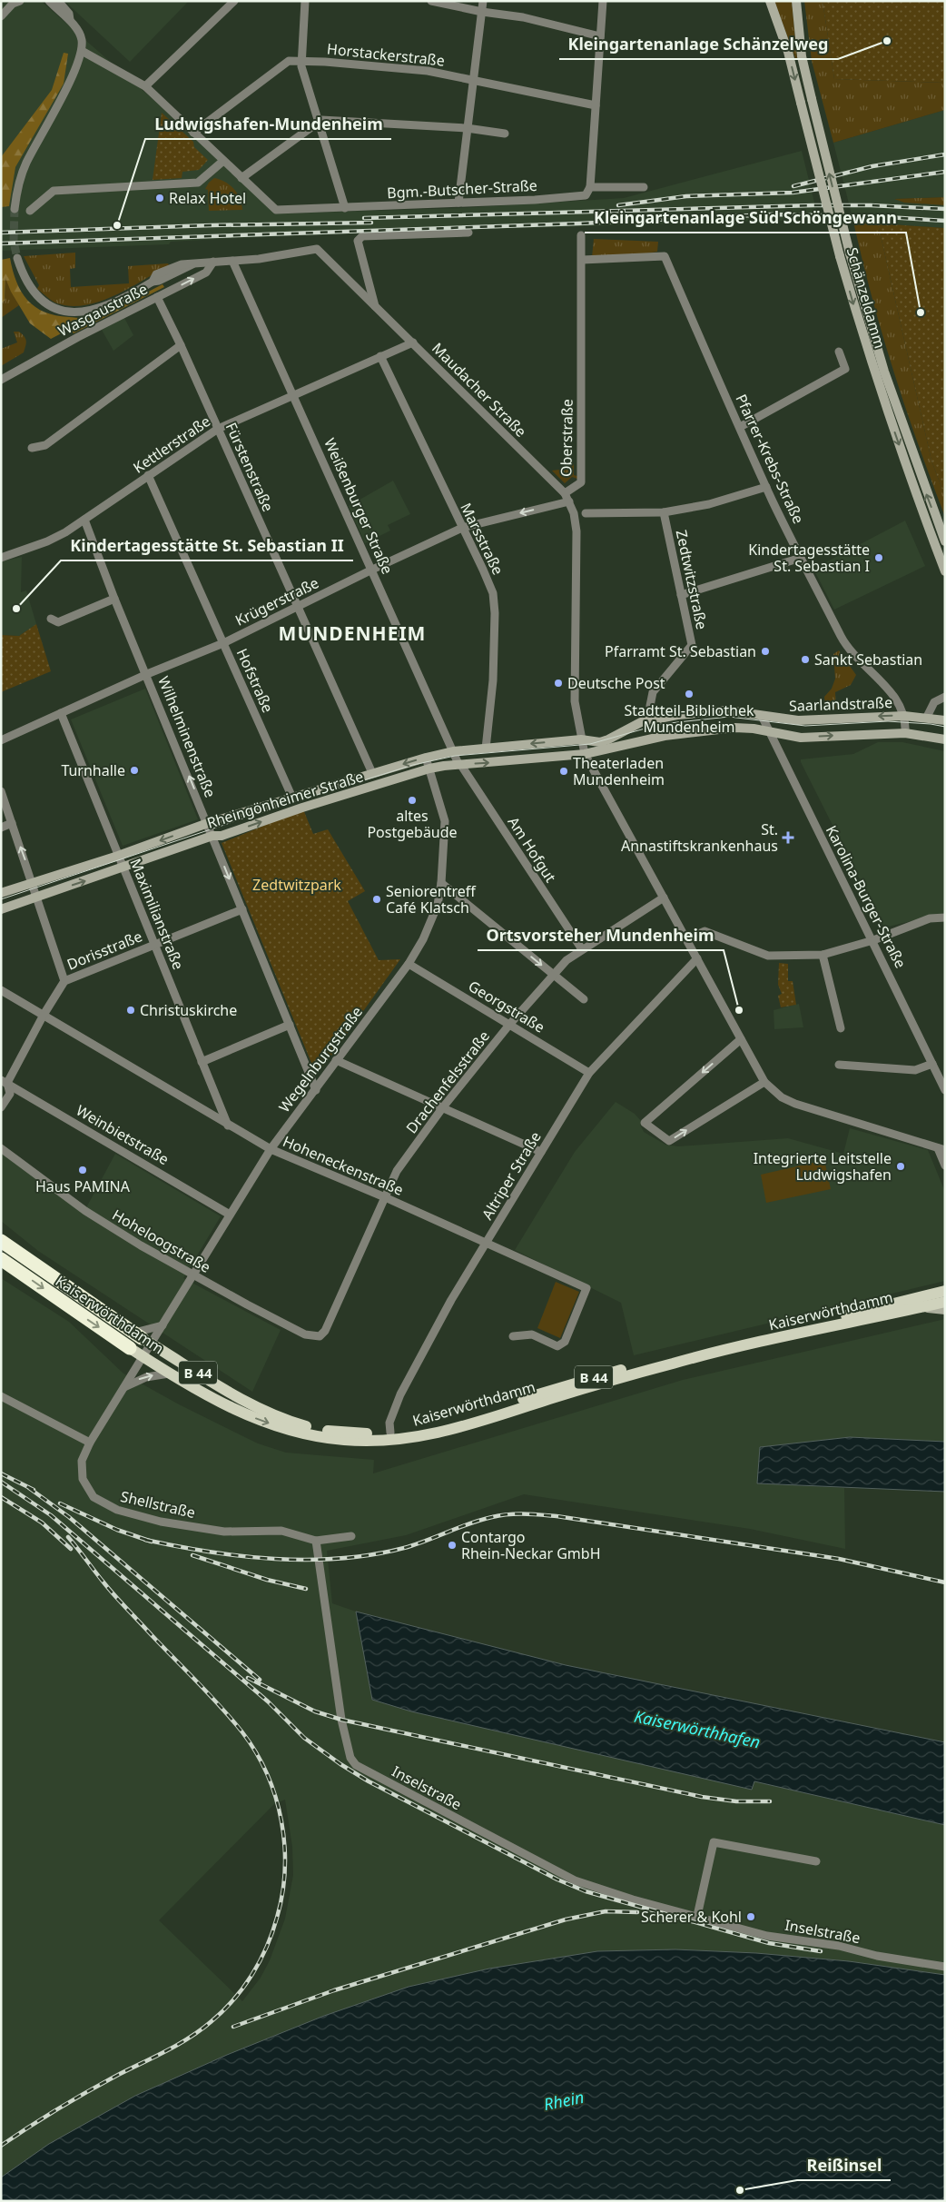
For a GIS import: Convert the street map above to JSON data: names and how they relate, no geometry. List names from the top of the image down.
{
  "streets": {
    "highway": ["Kaiserwörthdamm", "B 44"],
    "street": [
      "Horstackerstraße",
      "Bgm.-Butscher-Straße",
      "Schänzeldamm",
      "Wasgaustraße",
      "Maudacher Straße",
      "Oberstraße",
      "Kettlerstraße",
      "Pfarrer-Krebs-Straße",
      "Fürstenstraße",
      "Weißenburger Straße",
      "Marsstraße",
      "Zedtwitzstraße",
      "Krügerstraße",
      "Hofstraße",
      "Saarlandstraße",
      "Wilhelminenstraße",
      "Rheingönheimer Straße",
      "Am Hofgut",
      "Karolina-Burger-Straße",
      "Maximilianstraße",
      "Dorisstraße",
      "Georgstraße",
      "Wegelnburgstraße",
      "Drachenfelsstraße",
      "Weinbietstraße",
      "Hoheneckenstraße",
      "Altriper Straße",
      "Hoheloogstraße",
      "Shellstraße",
      "Inselstraße"
    ]
  },
  "crossings": [
    ["Wasgaustraße", "Maudacher Straße"],
    ["Wasgaustraße", "Fürstenstraße"],
    ["Maudacher Straße", "Oberstraße"],
    ["Maudacher Straße", "Kettlerstraße"],
    ["Maudacher Straße", "Weißenburger Straße"],
    ["Oberstraße", "Pfarrer-Krebs-Straße"],
    ["Oberstraße", "Krügerstraße"],
    ["Oberstraße", "Saarlandstraße"],
    ["Oberstraße", "Rheingönheimer Straße"],
    ["Oberstraße", "Drachenfelsstraße"],
    ["Oberstraße", "Altriper Straße"],
    ["Kettlerstraße", "Fürstenstraße"],
    ["Kettlerstraße", "Weißenburger Straße"],
    ["Kettlerstraße", "Marsstraße"],
    ["Kettlerstraße", "Hofstraße"],
    ["Kettlerstraße", "Wilhelminenstraße"],
    ["Pfarrer-Krebs-Straße", "Saarlandstraße"],
    ["Fürstenstraße", "Krügerstraße"],
    ["Fürstenstraße", "Rheingönheimer Straße"],
    ["Weißenburger Straße", "Krügerstraße"],
    ["Weißenburger Straße", "Rheingönheimer Straße"],
    ["Weißenburger Straße", "Am Hofgut"],
    ["Marsstraße", "Krügerstraße"],
    ["Marsstraße", "Rheingönheimer Straße"],
    ["Zedtwitzstraße", "Saarlandstraße"],
    ["Krügerstraße", "Hofstraße"],
    ["Krügerstraße", "Wilhelminenstraße"],
    ["Krügerstraße", "Maximilianstraße"],
    ["Hofstraße", "Rheingönheimer Straße"],
    ["Saarlandstraße", "Rheingönheimer Straße"],
    ["Saarlandstraße", "Karolina-Burger-Straße"],
    ["Wilhelminenstraße", "Rheingönheimer Straße"],
    ["Wilhelminenstraße", "Dorisstraße"],
    ["Wilhelminenstraße", "Wegelnburgstraße"],
    ["Rheingönheimer Straße", "Am Hofgut"],
    ["Rheingönheimer Straße", "Maximilianstraße"],
    ["Rheingönheimer Straße", "Wegelnburgstraße"],
    ["Am Hofgut", "Drachenfelsstraße"],
    ["Maximilianstraße", "Dorisstraße"],
    ["Maximilianstraße", "Hoheneckenstraße"],
    ["Dorisstraße", "Weinbietstraße"],
    ["Dorisstraße", "Hoheneckenstraße"],
    ["Georgstraße", "Wegelnburgstraße"],
    ["Georgstraße", "Drachenfelsstraße"],
    ["Georgstraße", "Altriper Straße"],
    ["Wegelnburgstraße", "Weinbietstraße"],
    ["Wegelnburgstraße", "Hoheneckenstraße"],
    ["Wegelnburgstraße", "Hoheloogstraße"],
    ["Wegelnburgstraße", "Kaiserwörthdamm"],
    ["Wegelnburgstraße", "Shellstraße"],
    ["Drachenfelsstraße", "Hoheneckenstraße"],
    ["Drachenfelsstraße", "Hoheloogstraße"],
    ["Hoheneckenstraße", "Altriper Straße"],
    ["Altriper Straße", "Kaiserwörthdamm"],
    ["Kaiserwörthdamm", "B 44"],
    ["Kaiserwörthdamm", "Shellstraße"],
    ["Shellstraße", "Inselstraße"]
  ],
  "one_way": ["Kaiserwörthdamm"],
  "districts": ["MUNDENHEIM"],
  "water": ["Kaiserwörthhafen", "Rhein"],
  "parks": ["Zedtwitzpark"],
  "places": {
    "other": [
      "Kleingartenanlage Schänzelweg",
      "Relax Hotel",
      "Ludwigshafen-Mundenheim",
      "Kleingartenanlage Süd Schöngewann",
      "Kindertagesstätte St. Sebastian I",
      "Kindertagesstätte St. Sebastian II",
      "Pfarramt St. Sebastian",
      "Sankt Sebastian",
      "Deutsche Post",
      "Stadtteil-Bibliothek Mundenheim",
      "Turnhalle",
      "Theaterladen Mundenheim",
      "altes Postgebäude",
      "Seniorentreff Café Klatsch",
      "Christuskirche",
      "Ortsvorsteher Mundenheim",
      "Integrierte Leitstelle Ludwigshafen",
      "Haus PAMINA",
      "Contargo Rhein-Neckar GmbH",
      "Scherer & Kohl",
      "Reißinsel"
    ],
    "health": ["St. Annastiftskrankenhaus"]
  }
}
